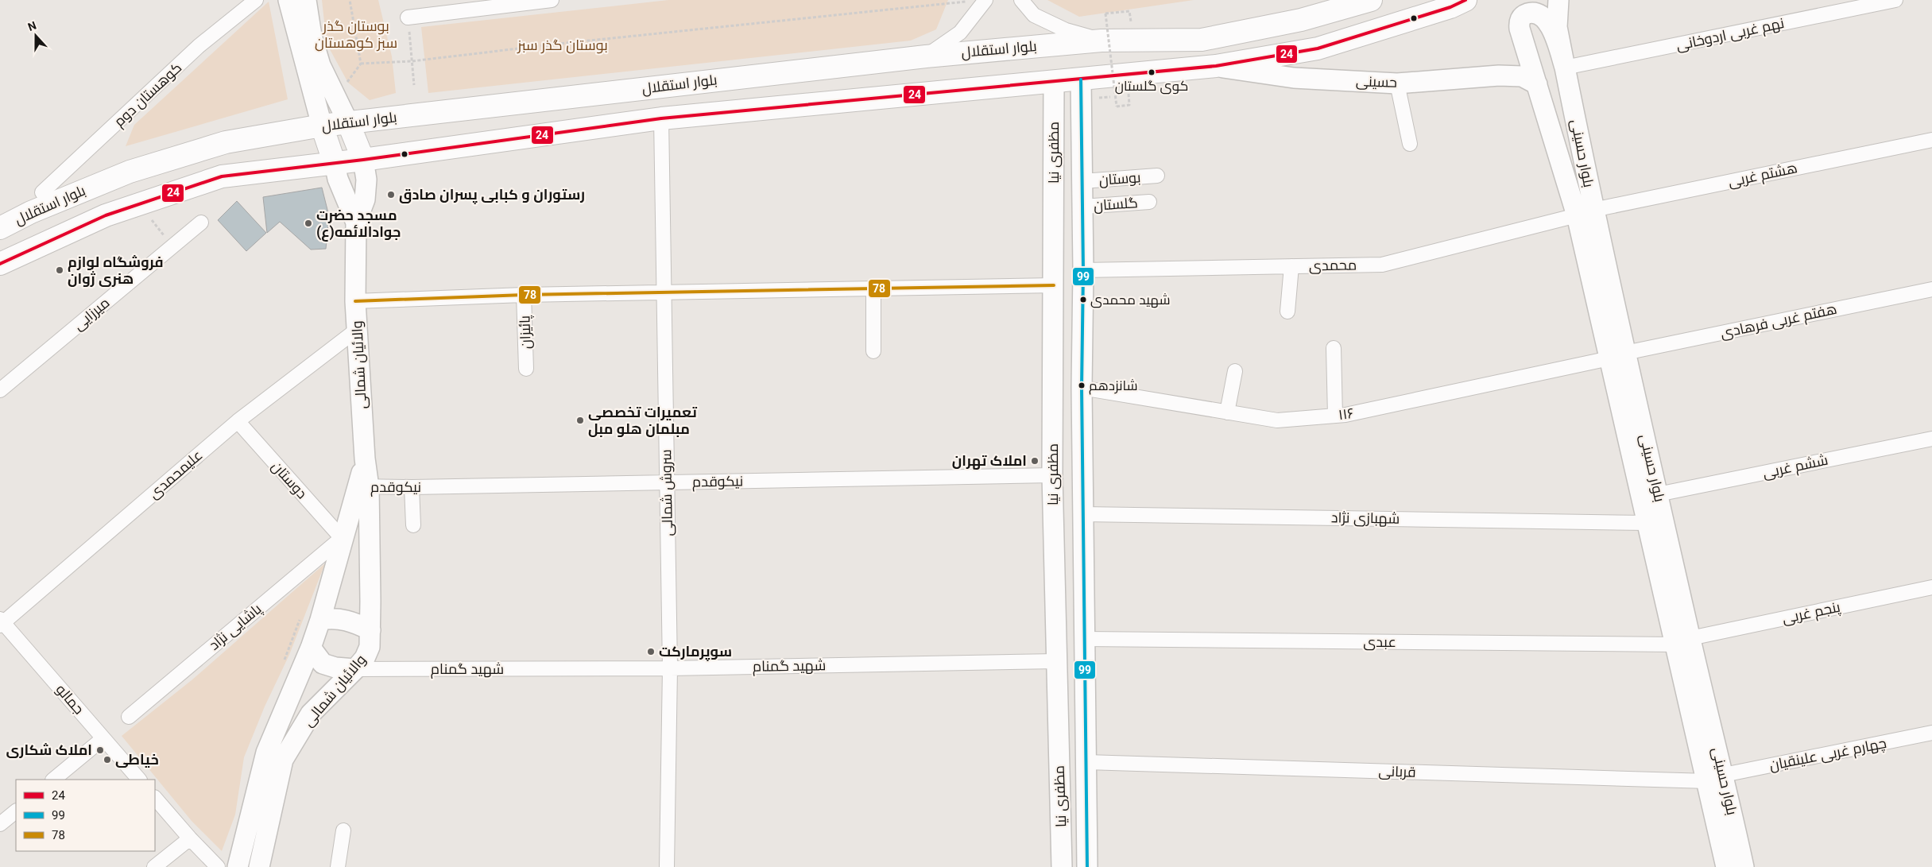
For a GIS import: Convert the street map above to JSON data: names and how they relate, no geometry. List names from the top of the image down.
{
  "streets": {
    "main road": [
      "بلوار استقلال",
      "حسینی",
      "مظفری نیا",
      "بلوار حسینی",
      "والائیان شمالی"
    ],
    "street": [
      "نهم غربی اردوخانی",
      "کوهستان دوم",
      "هشتم غربی",
      "بوستان",
      "گلستان",
      "محمدی",
      "میرزایی",
      "هفتم غربی فرهادی",
      "پائیزان",
      "۱۱۶",
      "ششم غربی",
      "علیمحمدی",
      "دوستان",
      "نیکوقدم",
      "سروش شمالی",
      "شهبازی نژاد",
      "پنجم غربی",
      "پاشایی نژاد",
      "عبدی",
      "شهید گمنام",
      "جمالو",
      "چهارم غربی علینقیان",
      "قربانی"
    ]
  },
  "crossings": [
    ["نهم غربی اردوخانی", "بلوار حسینی"],
    ["حسینی", "بلوار حسینی"],
    ["مظفری نیا", "بوستان"],
    ["مظفری نیا", "گلستان"],
    ["مظفری نیا", "محمدی"],
    ["مظفری نیا", "۱۱۶"],
    ["مظفری نیا", "نیکوقدم"],
    ["مظفری نیا", "شهبازی نژاد"],
    ["مظفری نیا", "عبدی"],
    ["مظفری نیا", "شهید گمنام"],
    ["مظفری نیا", "قربانی"],
    ["بلوار حسینی", "هشتم غربی"],
    ["بلوار حسینی", "محمدی"],
    ["بلوار حسینی", "هفتم غربی فرهادی"],
    ["بلوار حسینی", "۱۱۶"],
    ["بلوار حسینی", "ششم غربی"],
    ["بلوار حسینی", "شهبازی نژاد"],
    ["بلوار حسینی", "پنجم غربی"],
    ["بلوار حسینی", "عبدی"],
    ["بلوار حسینی", "چهارم غربی علینقیان"],
    ["بلوار حسینی", "قربانی"],
    ["هشتم غربی", "محمدی"],
    ["هفتم غربی فرهادی", "۱۱۶"],
    ["والائیان شمالی", "علیمحمدی"],
    ["والائیان شمالی", "دوستان"],
    ["والائیان شمالی", "نیکوقدم"],
    ["والائیان شمالی", "پاشایی نژاد"],
    ["والائیان شمالی", "شهید گمنام"],
    ["علیمحمدی", "دوستان"],
    ["علیمحمدی", "جمالو"],
    ["دوستان", "پاشایی نژاد"],
    ["نیکوقدم", "سروش شمالی"],
    ["سروش شمالی", "شهید گمنام"],
    ["پنجم غربی", "عبدی"],
    ["چهارم غربی علینقیان", "قربانی"]
  ],
  "parks": ["بوستان گذر سبز کوهستان", "بوستان گذر سبز"],
  "places": [
    "کوی گلستان",
    "رستوران و کبابی پسران صادق",
    "مسجد حضرت جوادالائمه(ع)",
    "فروشگاه لوازم هنری ژوان",
    "شهید محمدی",
    "شانزدهم",
    "تعمیرات تخصصی مبلمان هلو مبل",
    "املاک تهران",
    "سوپرمارکت",
    "املاک شکاری",
    "خیاطی"
  ],
  "lines": ["transit line 24", "transit line 99", "transit line 78"],
  "legend": ["24", "99", "78"],
  "north": "top"
}
